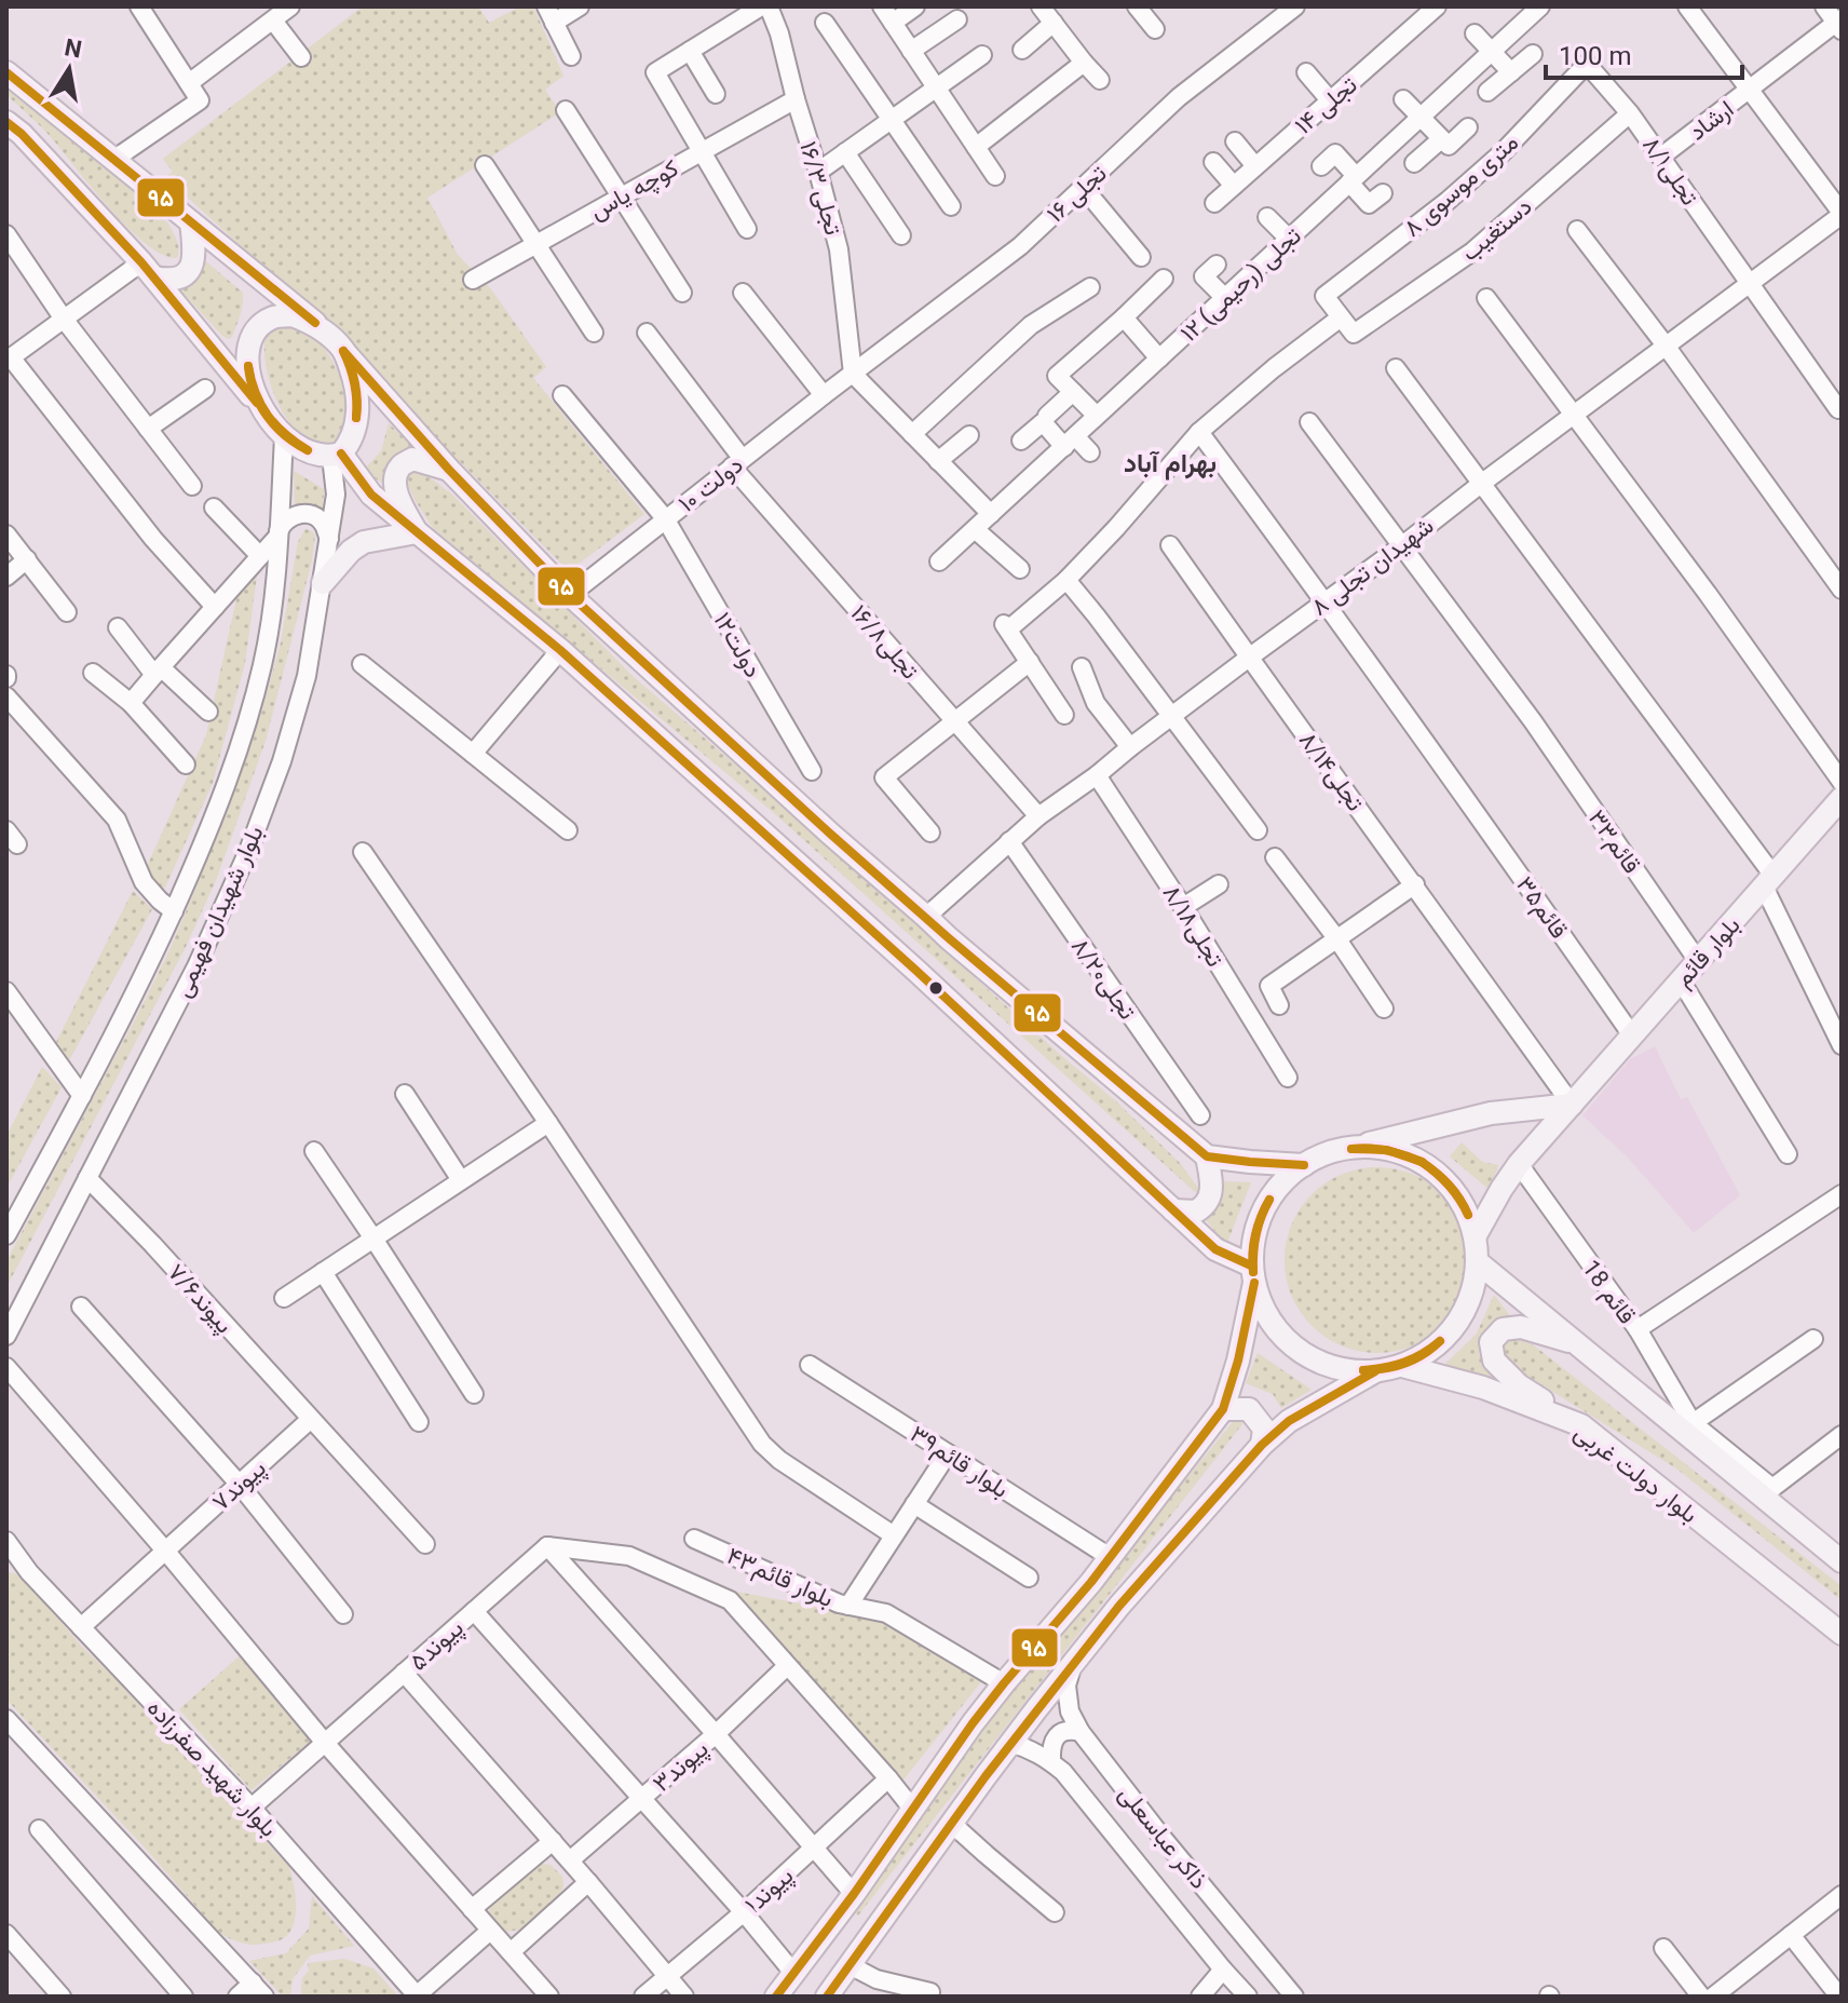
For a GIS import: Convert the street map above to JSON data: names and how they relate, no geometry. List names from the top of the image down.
{
  "streets": {
    "main road": ["بلوار قائم", "بلوار دولت غربی"],
    "street": [
      "تجلی ۱۴",
      "ارشاد",
      "تجلی۸/۱",
      "۸ متری موسوی",
      "۱۶/۳ تجلی",
      "کوچه یاس",
      "۱۶ تجلی",
      "دستغیب",
      "۱۲ تجلی (رحیمی)",
      "۱۰ دولت",
      "شهیدان تجلی ۸",
      "تجلی۱۶/۸",
      "۱۲دولت",
      "تجلی۸‌/۱۴",
      "قائم۳۳",
      "قائم۳۵",
      "بلوار شهیدان فهیمی",
      "تجلی۸/۱۸",
      "تجلی۸/۲۰",
      "18 قائم",
      "پیوند۷/۶",
      "بلوار قائم۳۹",
      "پیوند۷",
      "بلوار قائم۴۳",
      "پیوند۵",
      "پیوند۳",
      "بلوار شهید صفرزاده",
      "ذاکر عباسعلی",
      "پیوند۱"
    ]
  },
  "crossings": [
    ["ارشاد", "تجلی۸/۱"],
    ["تجلی۸/۱", "۸ متری موسوی"],
    ["تجلی۸/۱", "دستغیب"],
    ["تجلی۸/۱", "شهیدان تجلی ۸"],
    ["۸ متری موسوی", "دستغیب"],
    ["۱۶/۳ تجلی", "کوچه یاس"],
    ["۱۶/۳ تجلی", "۱۶ تجلی"],
    ["۱۶/۳ تجلی", "۱۰ دولت"],
    ["۱۶ تجلی", "۱۰ دولت"],
    ["۱۰ دولت", "تجلی۱۶/۸"],
    ["۱۰ دولت", "۱۲دولت"],
    ["شهیدان تجلی ۸", "تجلی۱۶/۸"],
    ["شهیدان تجلی ۸", "تجلی۸‌/۱۴"],
    ["شهیدان تجلی ۸", "قائم۳۳"],
    ["شهیدان تجلی ۸", "قائم۳۵"],
    ["شهیدان تجلی ۸", "تجلی۸/۱۸"],
    ["شهیدان تجلی ۸", "تجلی۸/۲۰"],
    ["تجلی۸‌/۱۴", "بلوار قائم"],
    ["قائم۳۳", "بلوار قائم"],
    ["قائم۳۵", "بلوار قائم"],
    ["بلوار شهیدان فهیمی", "پیوند۷/۶"],
    ["بلوار قائم", "18 قائم"],
    ["بلوار قائم", "بلوار دولت غربی"],
    ["پیوند۷/۶", "پیوند۷"],
    ["پیوند۷", "بلوار شهید صفرزاده"],
    ["پیوند۵", "بلوار شهید صفرزاده"]
  ],
  "districts": ["بهرام آباد"],
  "lines": ["transit line ۹۵"],
  "scale_bar": "100 m",
  "north": "top"
}
